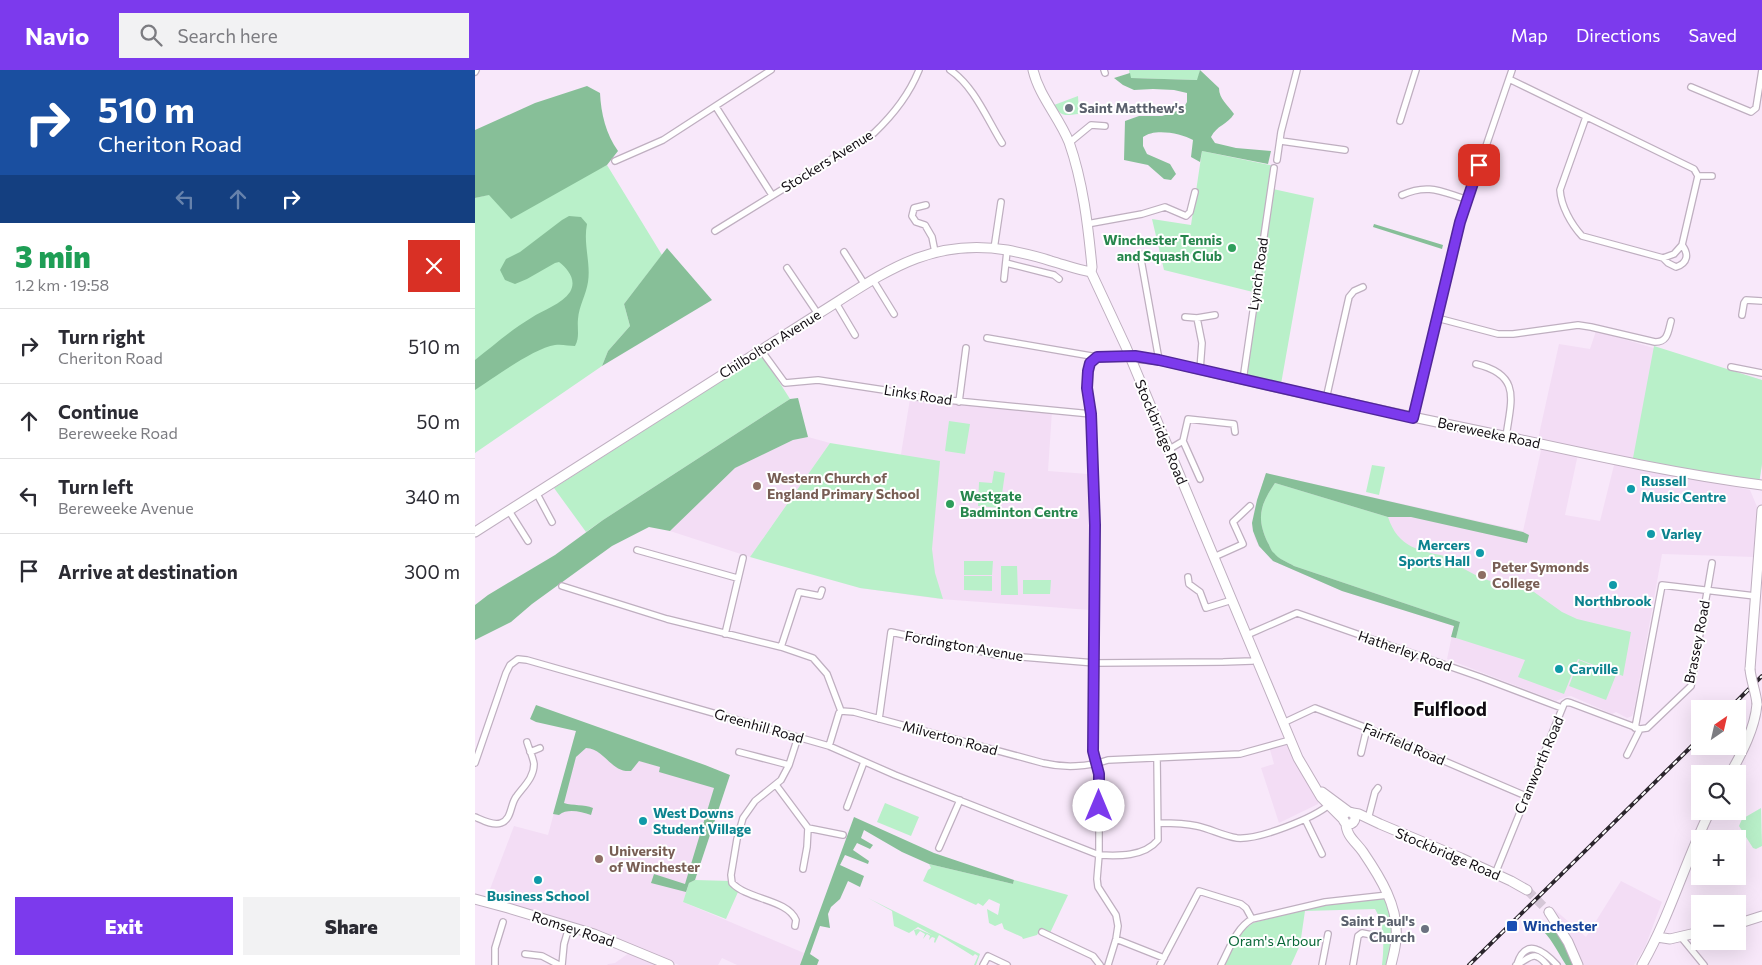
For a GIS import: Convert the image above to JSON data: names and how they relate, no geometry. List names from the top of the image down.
{
  "streets": {
    "main road": [
      "Chilbolton Avenue",
      "Stockbridge Road",
      "Bereweeke Road",
      "Romsey Road"
    ],
    "street": [
      "Stockers Avenue",
      "Lynch Road",
      "Links Road",
      "Brassey Road",
      "Fordington Avenue",
      "Hatherley Road",
      "Greenhill Road",
      "Milverton Road",
      "Fairfield Road",
      "Cranworth Road"
    ]
  },
  "crossings": [
    ["Lynch Road", "Bereweeke Road"],
    ["Chilbolton Avenue", "Links Road"],
    ["Chilbolton Avenue", "Stockbridge Road"],
    ["Stockbridge Road", "Bereweeke Road"],
    ["Stockbridge Road", "Hatherley Road"],
    ["Stockbridge Road", "Milverton Road"],
    ["Stockbridge Road", "Fairfield Road"],
    ["Stockbridge Road", "Cranworth Road"],
    ["Brassey Road", "Cranworth Road"],
    ["Fordington Avenue", "Milverton Road"],
    ["Hatherley Road", "Cranworth Road"],
    ["Fairfield Road", "Cranworth Road"]
  ],
  "districts": ["Fulflood"],
  "parks": ["Oram's Arbour"],
  "places": {
    "other": [
      "Saint Matthew's",
      "Winchester Tennis and Squash Club",
      "Western Church of England Primary School",
      "Russell Music Centre",
      "Westgate Badminton Centre",
      "Varley",
      "Mercers Sports Hall",
      "Peter Symonds College",
      "Northbrook",
      "Carville",
      "West Downs Student Village",
      "University of Winchester",
      "Business School",
      "Saint Paul's Church"
    ],
    "transit": ["Winchester"]
  },
  "north": "top right",
  "page": {
    "header": "Navio",
    "search": "Search here",
    "nav": ["Map", "Directions", "Saved"],
    "turn": ["510 m", "Cheriton Road"],
    "heading": ["3 min", "1.2 km · 19:58"],
    "list": [
      {
        "name": "Turn right",
        "note": "Cheriton Road",
        "value": "510 m"
      },
      {
        "name": "Continue",
        "note": "Bereweeke Road",
        "value": "50 m"
      },
      {
        "name": "Turn left",
        "note": "Bereweeke Avenue",
        "value": "340 m"
      },
      {
        "name": "Arrive at destination",
        "value": "300 m"
      }
    ],
    "map_buttons": ["+", "−"],
    "buttons": ["Exit", "Share"]
  }
}
